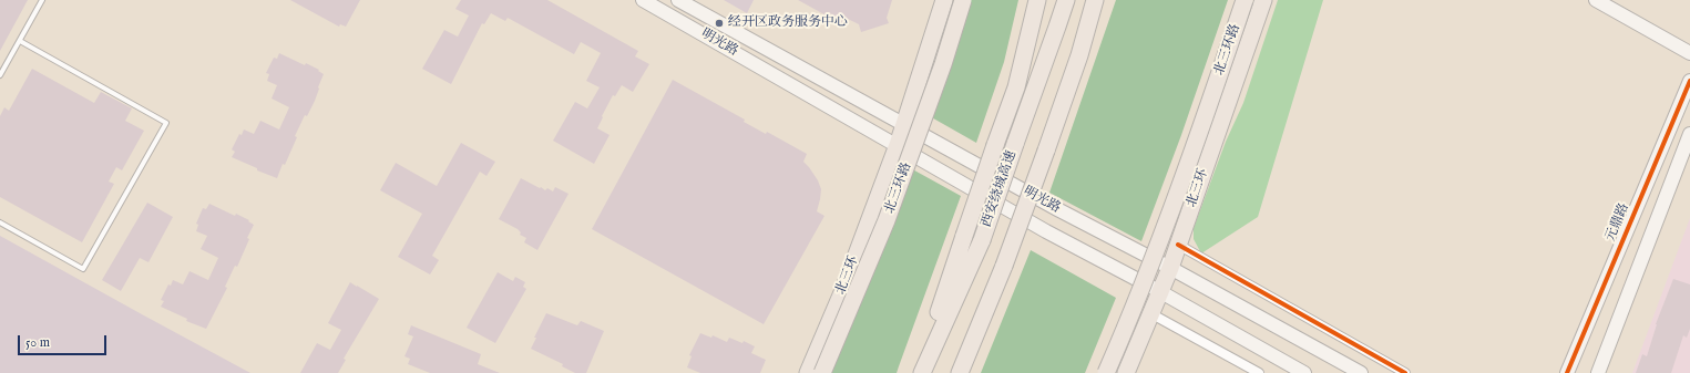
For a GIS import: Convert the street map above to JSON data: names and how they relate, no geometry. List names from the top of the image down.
{
  "streets": {
    "highway": ["北三环路", "北三环", "西安绕城高速"],
    "main road": ["明光路", "元鼎路"]
  },
  "crossings": [
    ["明光路", "北三环"]
  ],
  "places": ["经开区政务服务中心"],
  "scale_bar": "50 m"
}
